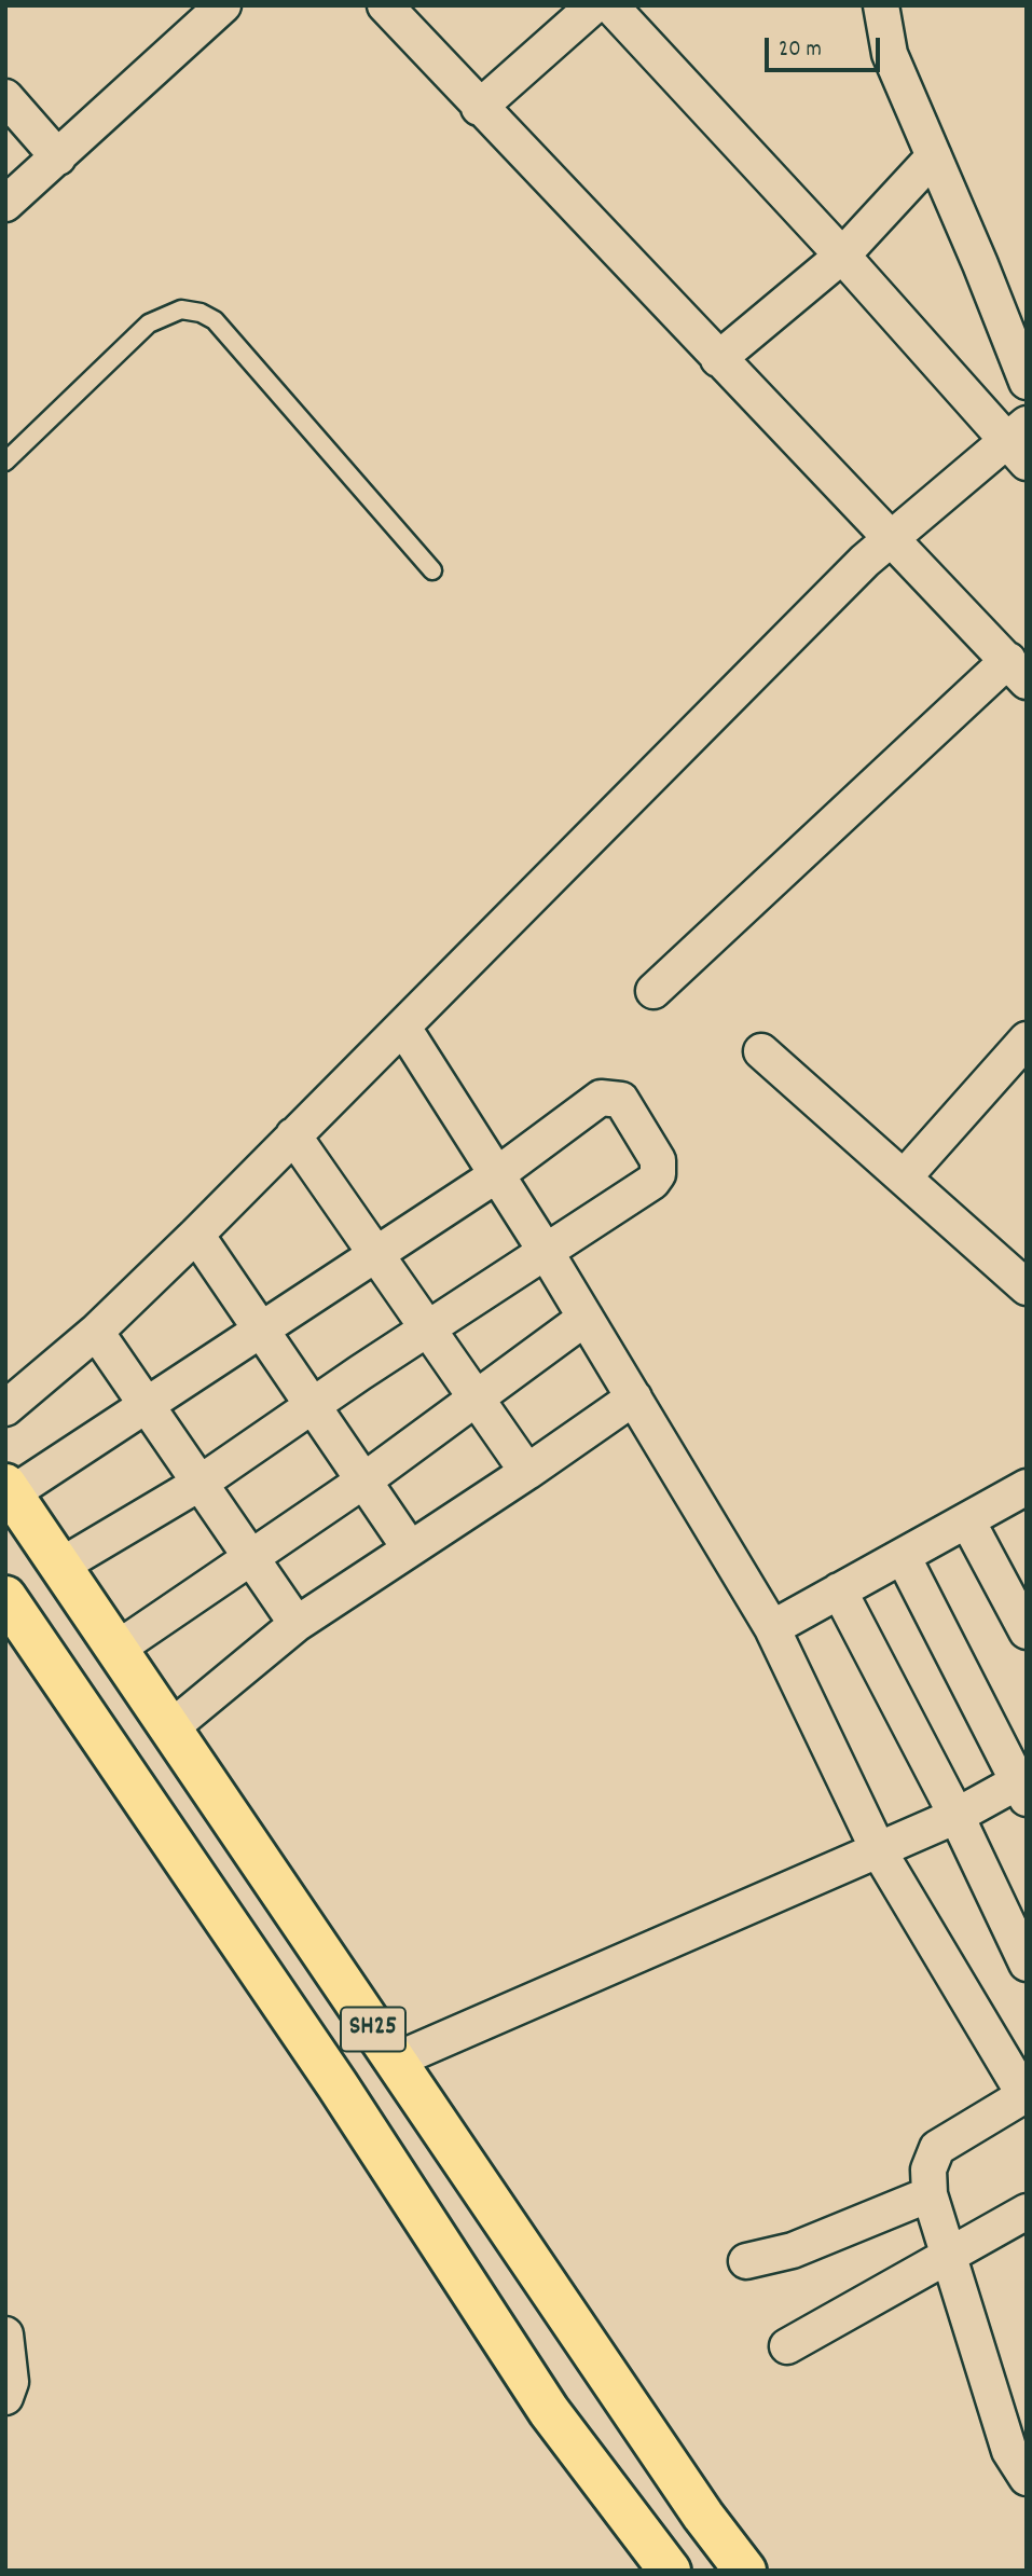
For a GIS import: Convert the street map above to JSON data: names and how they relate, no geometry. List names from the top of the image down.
{
  "streets": {
    "main road": ["SH25"]
  },
  "scale_bar": "20 m"
}
